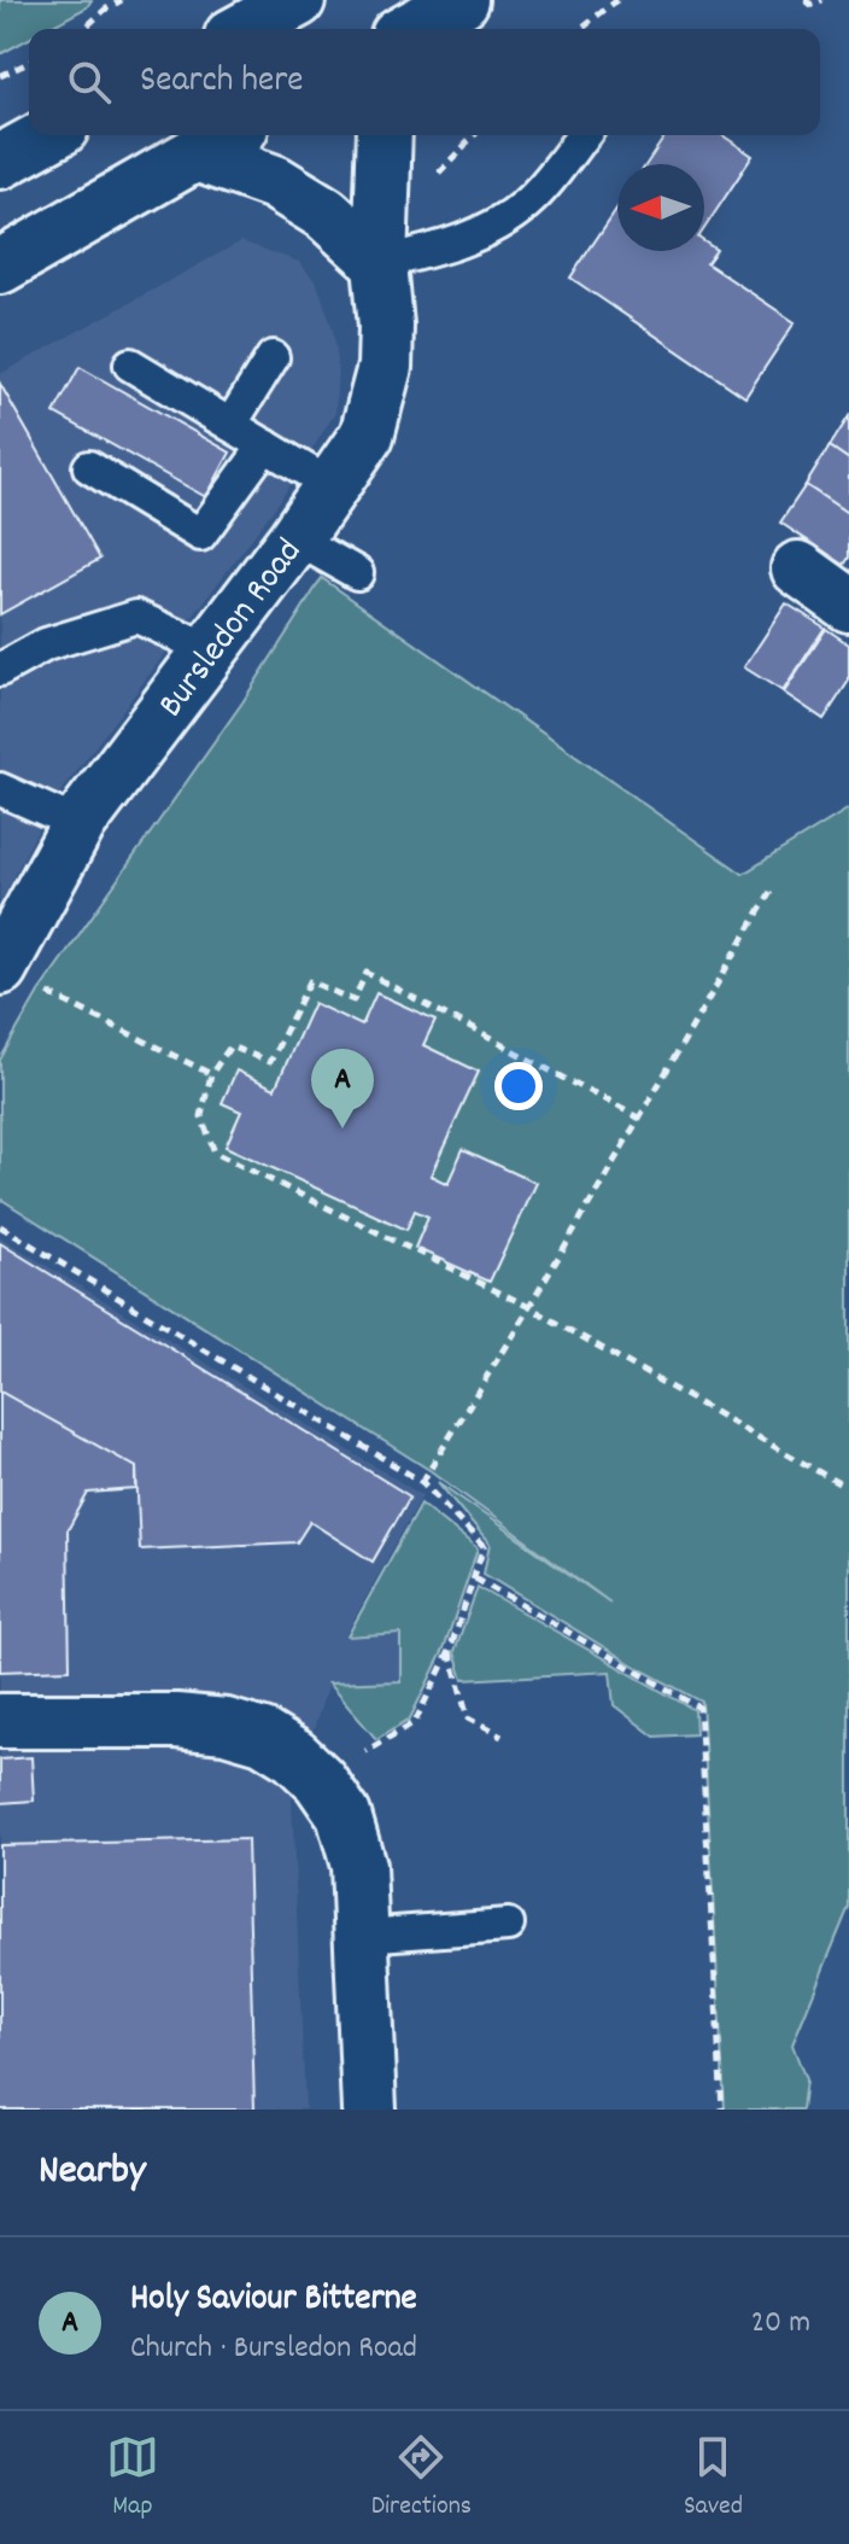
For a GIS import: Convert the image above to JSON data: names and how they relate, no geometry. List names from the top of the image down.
{
  "streets": {
    "street": ["Bursledon Road"]
  },
  "north": "left",
  "page": {
    "search": "Search here",
    "pins": "A",
    "heading": "Nearby",
    "list": [
      {
        "mark": "A",
        "name": "Holy Saviour Bitterne",
        "note": "Church · Bursledon Road",
        "value": "20 m"
      }
    ],
    "nav": ["Map", "Directions", "Saved"]
  }
}
